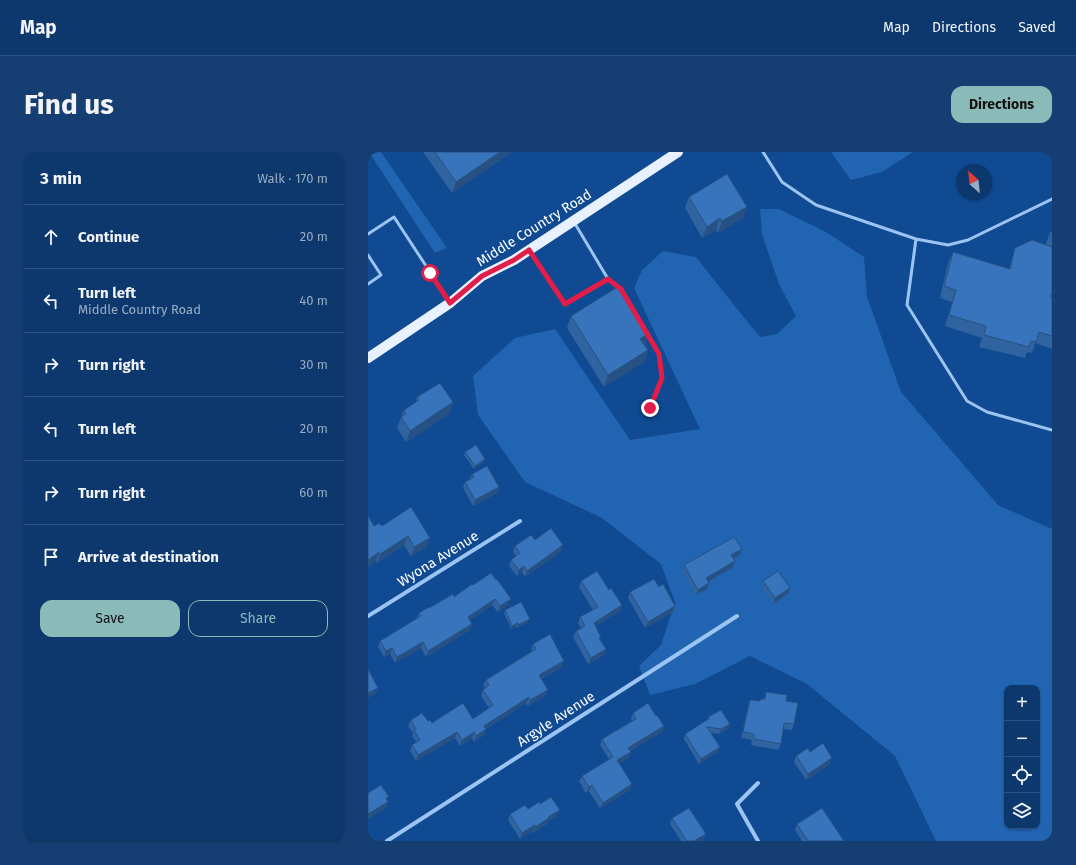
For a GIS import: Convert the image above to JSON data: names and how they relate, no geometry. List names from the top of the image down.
{
  "streets": {
    "main road": ["Middle Country Road"],
    "street": ["Wyona Avenue", "Argyle Avenue"]
  },
  "north": "top left",
  "page": {
    "header": "Map",
    "nav": ["Map", "Directions", "Saved"],
    "buttons": [
      "Directions",
      ["Save", "Share"]
    ],
    "title": "Find us",
    "heading": ["3 min", "Walk · 170 m"],
    "list": [
      ["Continue", "20 m"],
      ["Turn left", "Middle Country Road", "40 m"],
      ["Turn right", "30 m"],
      ["Turn left", "20 m"],
      ["Turn right", "60 m"],
      "Arrive at destination"
    ],
    "map_buttons": ["+", "−"]
  }
}
